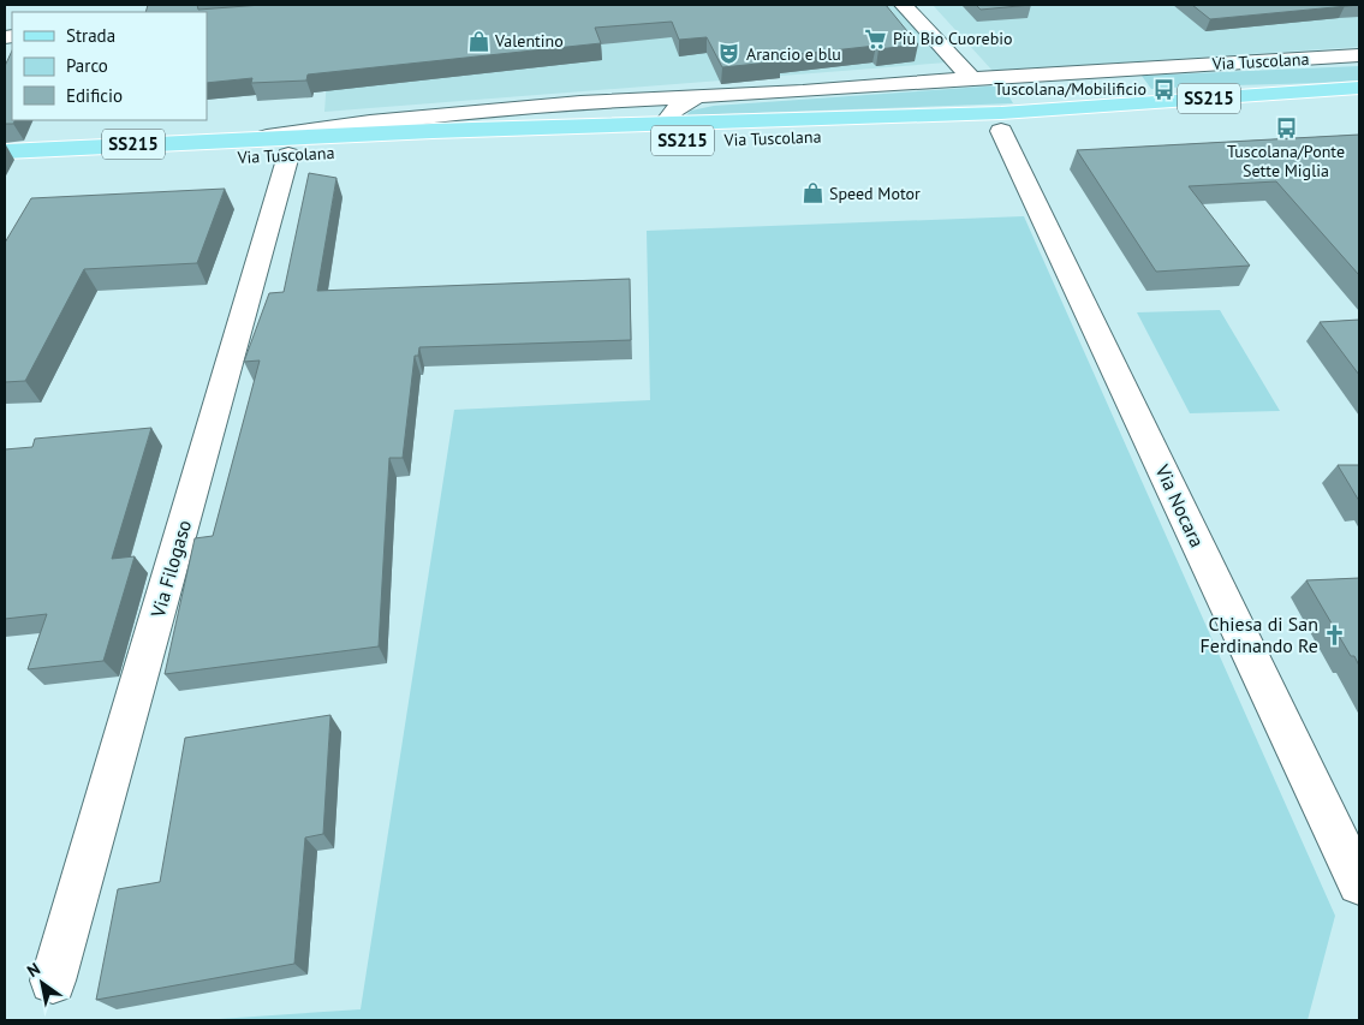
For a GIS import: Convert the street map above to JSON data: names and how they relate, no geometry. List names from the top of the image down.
{
  "streets": {
    "main road": ["Via Tuscolana", "SS215"],
    "street": ["Via Nocara", "Via Filogaso"]
  },
  "crossings": [
    ["Via Tuscolana", "Via Nocara"],
    ["Via Tuscolana", "Via Filogaso"]
  ],
  "places": {
    "supermarket": ["Più Bio Cuorebio"],
    "shop": ["Valentino", "Speed Motor"],
    "theatre": ["Arancio e blu"],
    "bus stop": ["Tuscolana/Mobilificio", "Tuscolana/Ponte Sette Miglia"],
    "church": ["Chiesa di San Ferdinando Re"]
  },
  "legend": ["Strada", "Parco", "Edificio"],
  "north": "top left"
}
